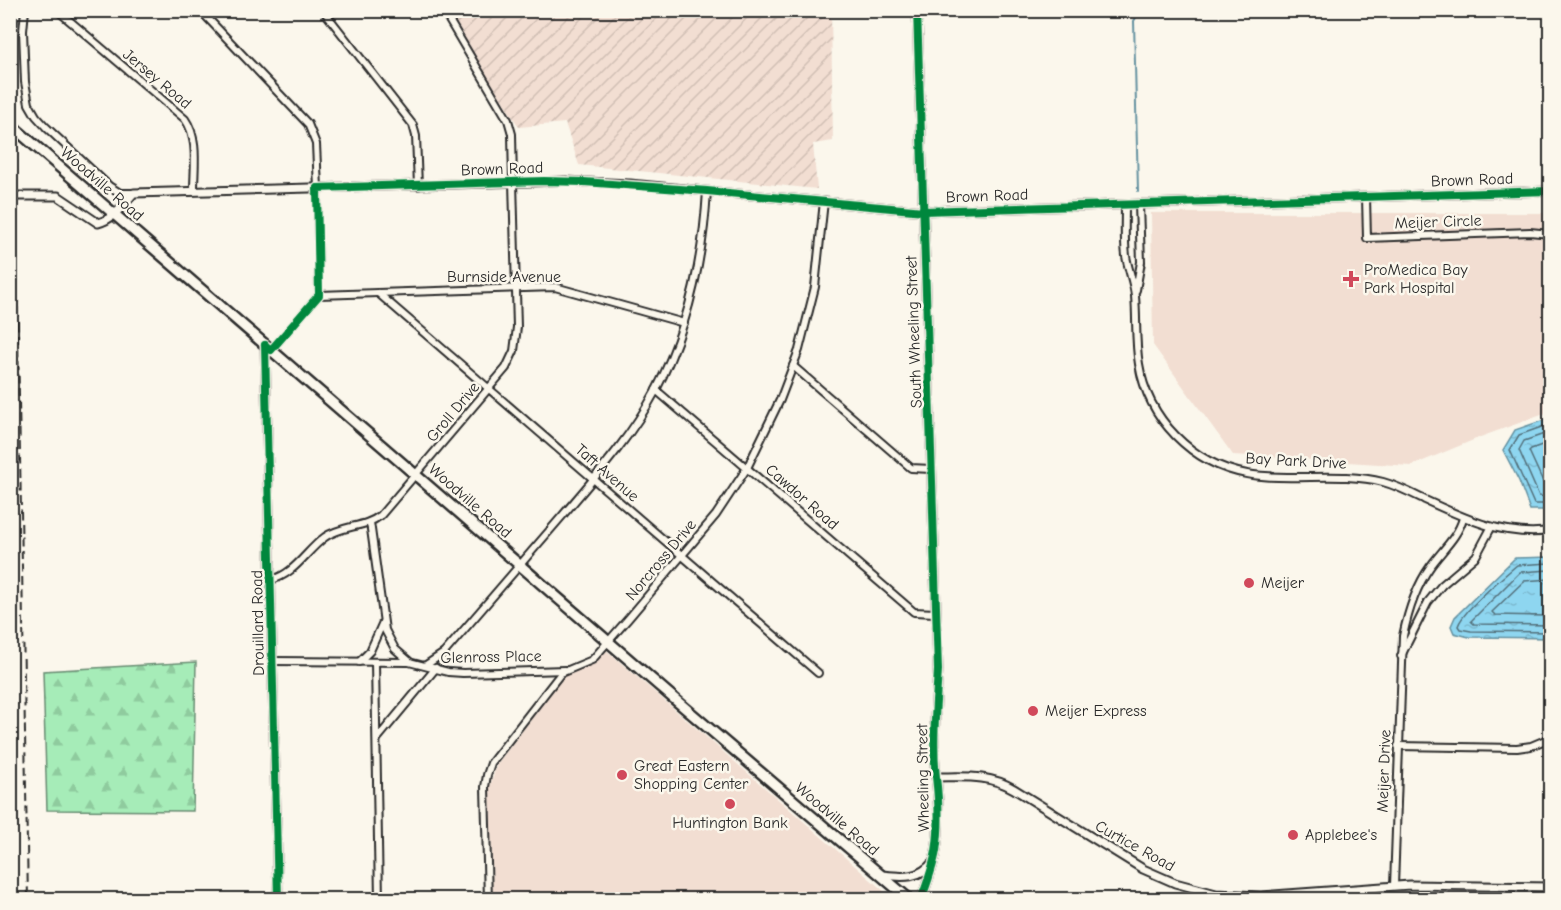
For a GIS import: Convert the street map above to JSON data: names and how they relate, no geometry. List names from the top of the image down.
{
  "streets": {
    "main road": ["Woodville Road"],
    "street": [
      "Jersey Road",
      "Brown Road",
      "Meijer Circle",
      "Burnside Avenue",
      "South Wheeling Street",
      "Groll Drive",
      "Bay Park Drive",
      "Taft Avenue",
      "Cawdor Road",
      "Norcross Drive",
      "Drouillard Road",
      "Glenross Place",
      "Meijer Drive",
      "Wheeling Street",
      "Curtice Road"
    ]
  },
  "crossings": [
    ["Jersey Road", "Brown Road"],
    ["Brown Road", "Meijer Circle"],
    ["Brown Road", "South Wheeling Street"],
    ["Brown Road", "Groll Drive"],
    ["Brown Road", "Bay Park Drive"],
    ["Brown Road", "Norcross Drive"],
    ["Woodville Road", "Groll Drive"],
    ["Woodville Road", "Norcross Drive"],
    ["Woodville Road", "Drouillard Road"],
    ["Burnside Avenue", "Groll Drive"],
    ["Burnside Avenue", "Taft Avenue"],
    ["South Wheeling Street", "Cawdor Road"],
    ["South Wheeling Street", "Wheeling Street"],
    ["Groll Drive", "Taft Avenue"],
    ["Groll Drive", "Drouillard Road"],
    ["Bay Park Drive", "Meijer Drive"],
    ["Taft Avenue", "Norcross Drive"],
    ["Cawdor Road", "Norcross Drive"],
    ["Norcross Drive", "Glenross Place"],
    ["Meijer Drive", "Curtice Road"],
    ["Wheeling Street", "Curtice Road"]
  ],
  "places": {
    "health": ["ProMedica Bay Park Hospital"],
    "other": [
      "Meijer",
      "Meijer Express",
      "Great Eastern Shopping Center",
      "Huntington Bank",
      "Applebee's"
    ]
  }
}
